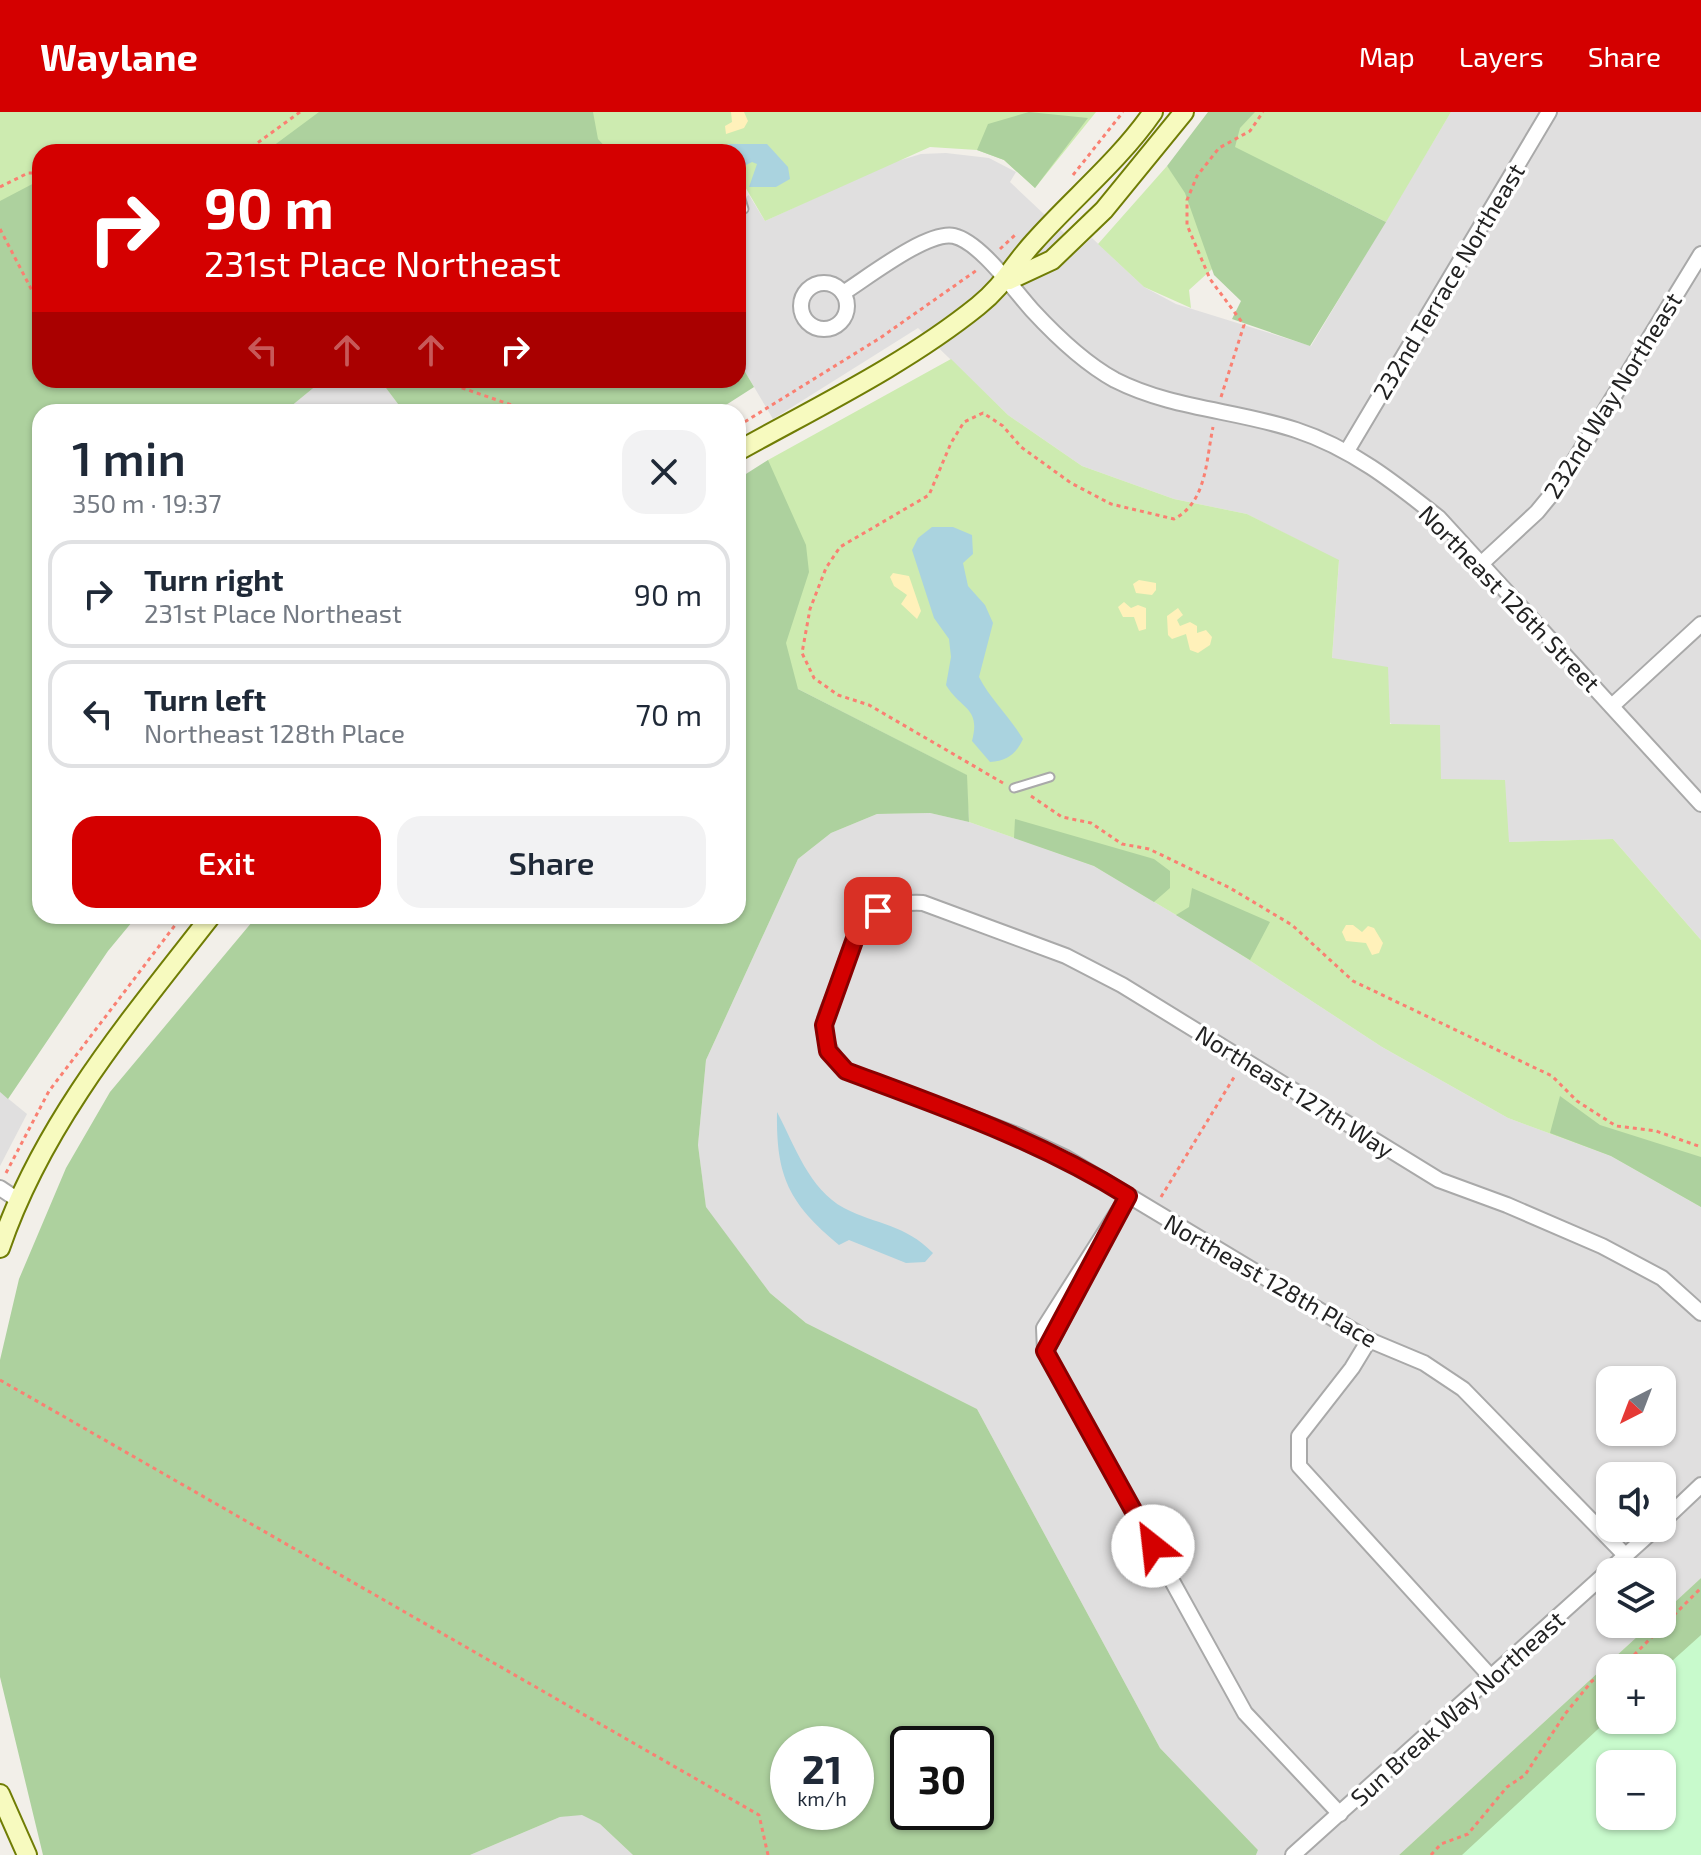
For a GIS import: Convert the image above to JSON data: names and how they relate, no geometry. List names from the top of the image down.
{
  "streets": {
    "street": [
      "232nd Terrace Northeast",
      "232nd Way Northeast",
      "Northeast 126th Street",
      "Northeast 127th Way",
      "Northeast 128th Place",
      "Sun Break Way Northeast"
    ]
  },
  "crossings": [
    ["232nd Terrace Northeast", "Northeast 126th Street"],
    ["232nd Way Northeast", "Northeast 126th Street"],
    ["Northeast 127th Way", "Northeast 128th Place"],
    ["Northeast 128th Place", "Sun Break Way Northeast"]
  ],
  "north": "bottom left",
  "page": {
    "header": "Waylane",
    "nav": ["Map", "Layers", "Share"],
    "turn": ["90 m", "231st Place Northeast"],
    "heading": ["1 min", "350 m · 19:37"],
    "list": [
      {
        "name": "Turn right",
        "note": "231st Place Northeast",
        "value": "90 m"
      },
      {
        "name": "Turn left",
        "note": "Northeast 128th Place",
        "value": "70 m"
      }
    ],
    "buttons": ["Exit", "Share"],
    "map_buttons": ["+", "−"],
    "speed": "21 km/h",
    "limit": "30"
  }
}
